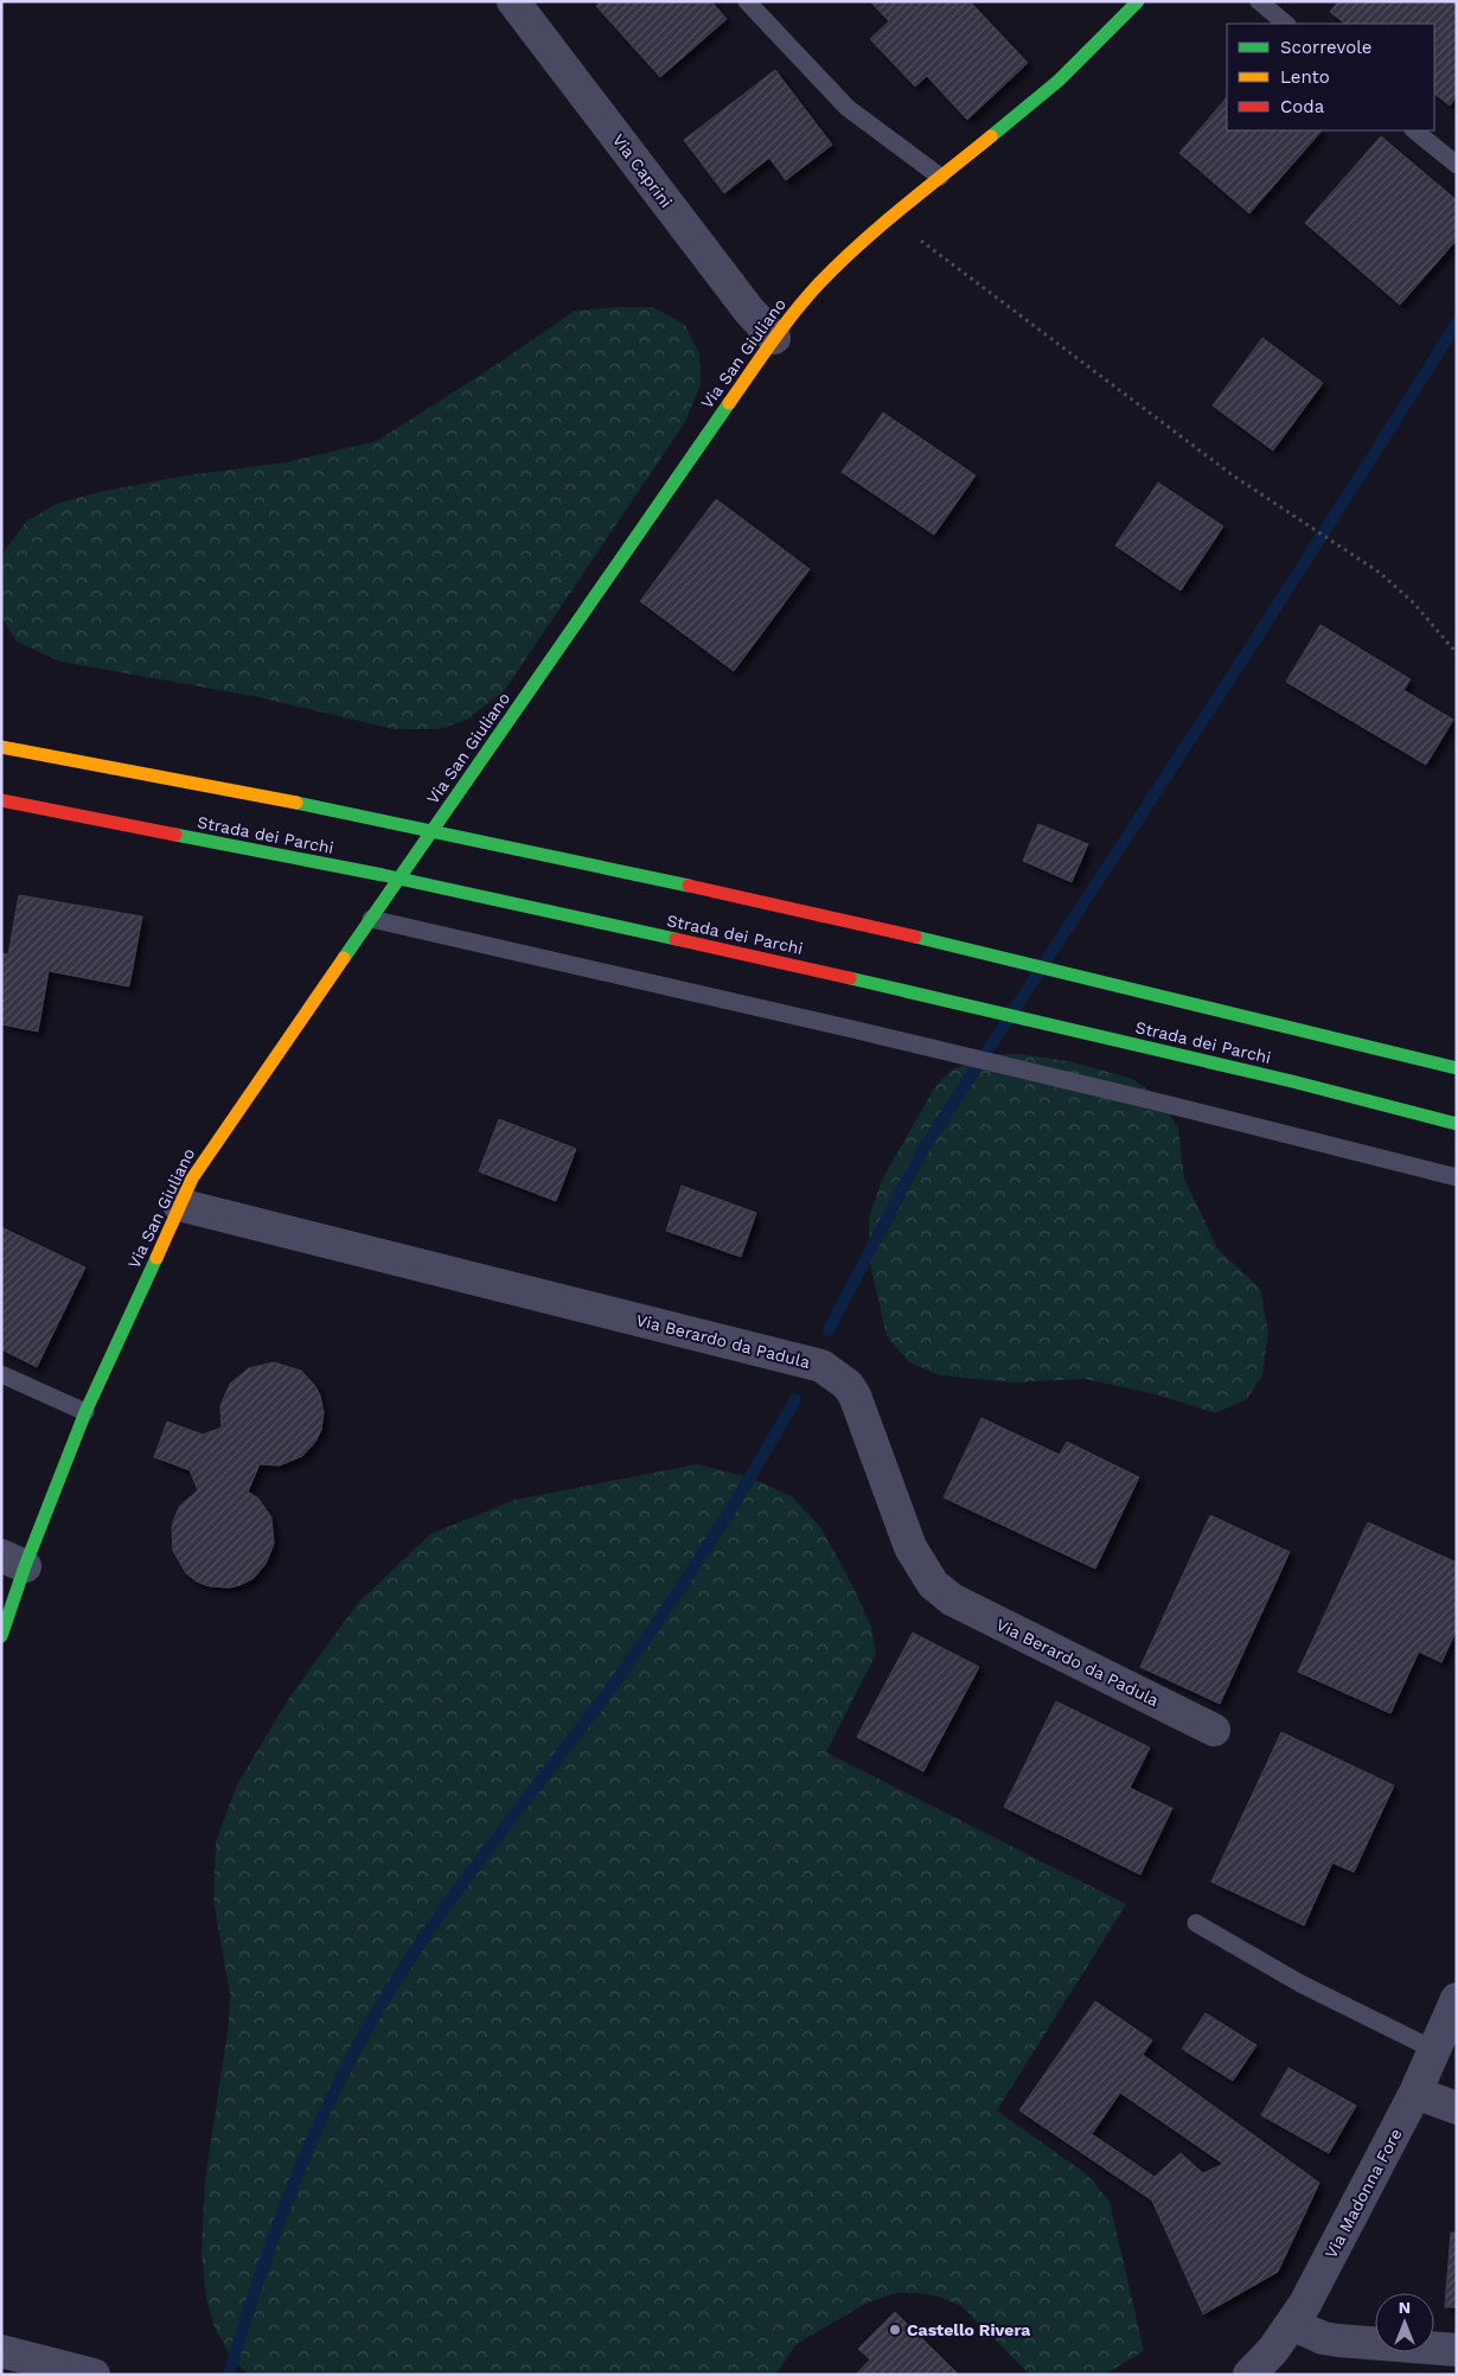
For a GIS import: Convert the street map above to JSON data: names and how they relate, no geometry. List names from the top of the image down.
{
  "streets": {
    "main road": ["Via San Giuliano", "Strada dei Parchi"],
    "street": ["Via Caprini", "Via Berardo da Padula", "Via Madonna Fore"]
  },
  "crossings": [
    ["Via Caprini", "Via San Giuliano"],
    ["Via San Giuliano", "Via Berardo da Padula"]
  ],
  "places": ["Castello Rivera"],
  "legend": ["Scorrevole", "Lento", "Coda"],
  "north": "top"
}
